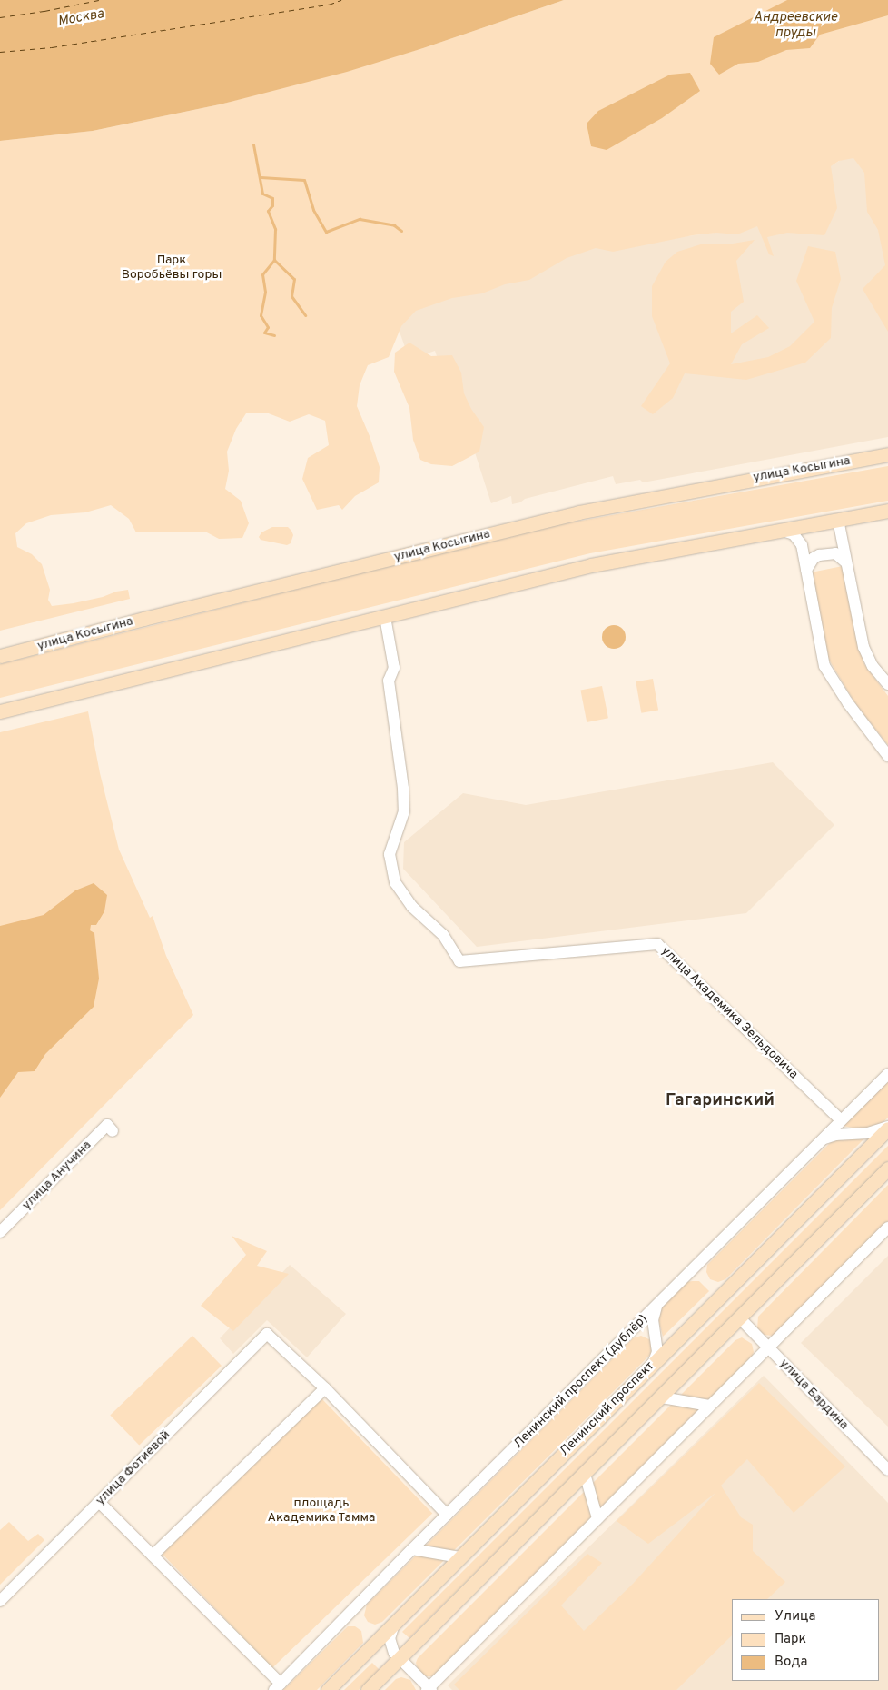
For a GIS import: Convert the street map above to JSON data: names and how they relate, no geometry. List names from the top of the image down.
{
  "streets": {
    "main road": ["улица Косыгина", "Ленинский проспект"],
    "street": [
      "улица Академика Зельдовича",
      "улица Анучина",
      "Ленинский проспект (дублёр)",
      "улица Бардина",
      "улица Фотиевой"
    ]
  },
  "crossings": [
    ["улица Академика Зельдовича", "Ленинский проспект (дублёр)"]
  ],
  "districts": ["Гагаринский"],
  "water": ["Андреевские пруды", "Москва"],
  "parks": ["Парк Воробьёвы горы", "площадь Академика Тамма"],
  "legend": ["Улица", "Парк", "Вода"]
}
